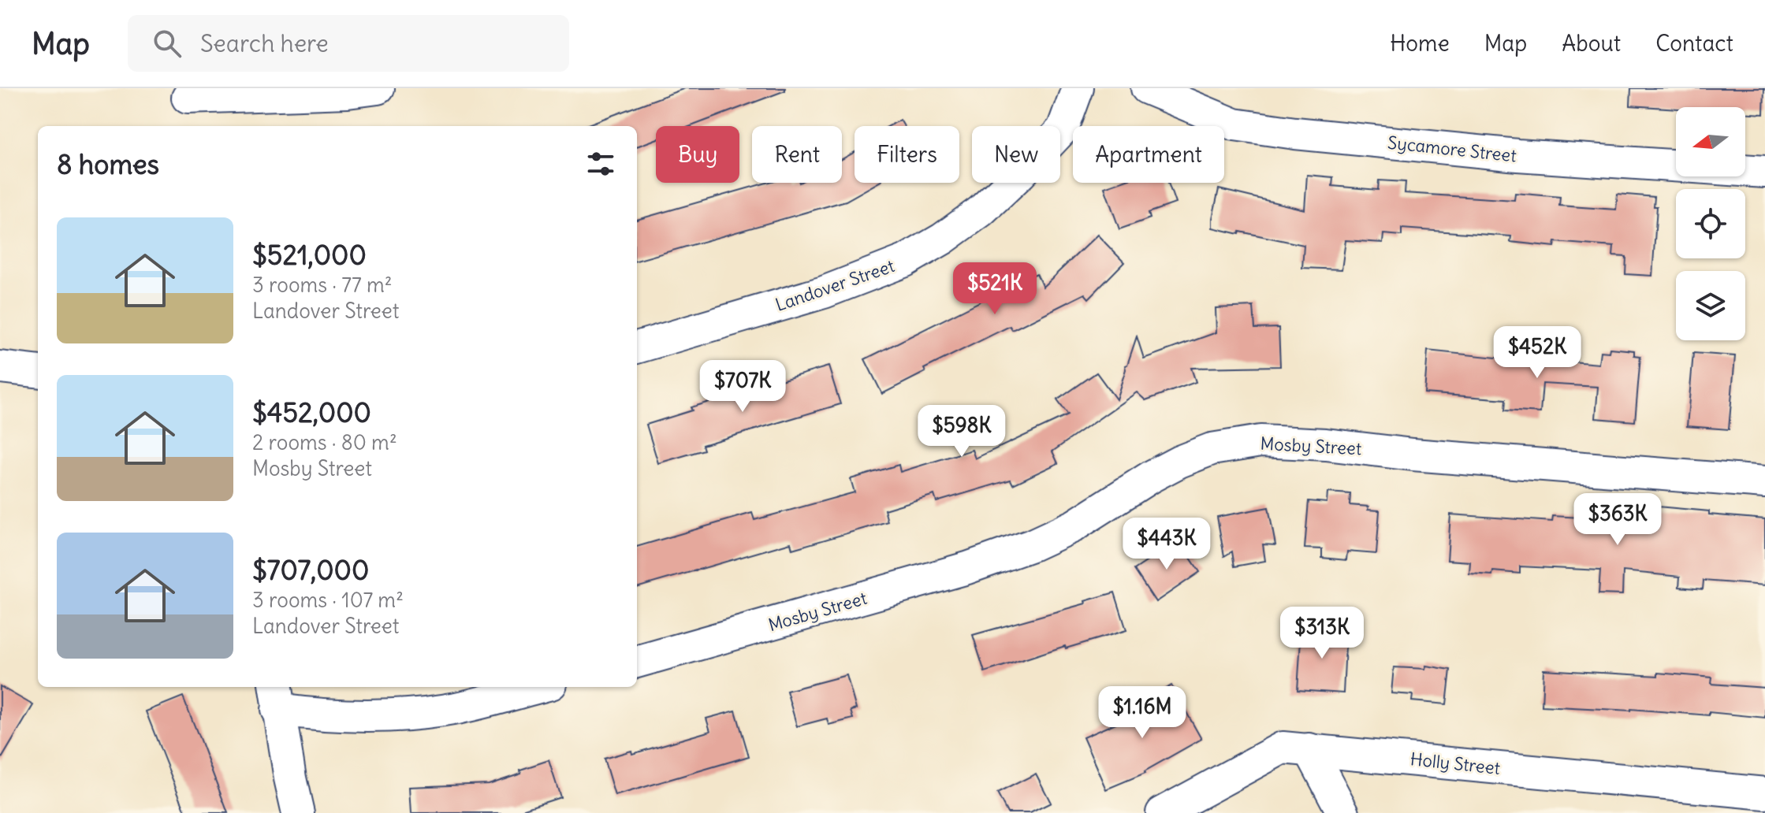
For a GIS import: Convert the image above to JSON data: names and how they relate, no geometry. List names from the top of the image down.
{
  "streets": {
    "street": [
      "Sycamore Street",
      "Landover Street",
      "Mosby Street",
      "Holly Street"
    ]
  },
  "north": "left",
  "page": {
    "header": "Map",
    "search": "Search here",
    "nav": [
      "Home",
      "Map",
      "About",
      "Contact"
    ],
    "chip": [
      "Buy",
      "Rent",
      "Filters",
      "New",
      "Apartment"
    ],
    "heading": "8 homes",
    "list": [
      {
        "name": "$521,000",
        "note": "3 rooms · 77 m² · Landover Street"
      },
      {
        "name": "$452,000",
        "note": "2 rooms · 80 m² · Mosby Street"
      },
      {
        "name": "$707,000",
        "note": "3 rooms · 107 m² · Landover Street"
      }
    ],
    "price": [
      "$521K",
      "$452K",
      "$707K",
      "$598K",
      "$363K",
      "$443K",
      "$313K",
      "$1.16M"
    ]
  }
}
